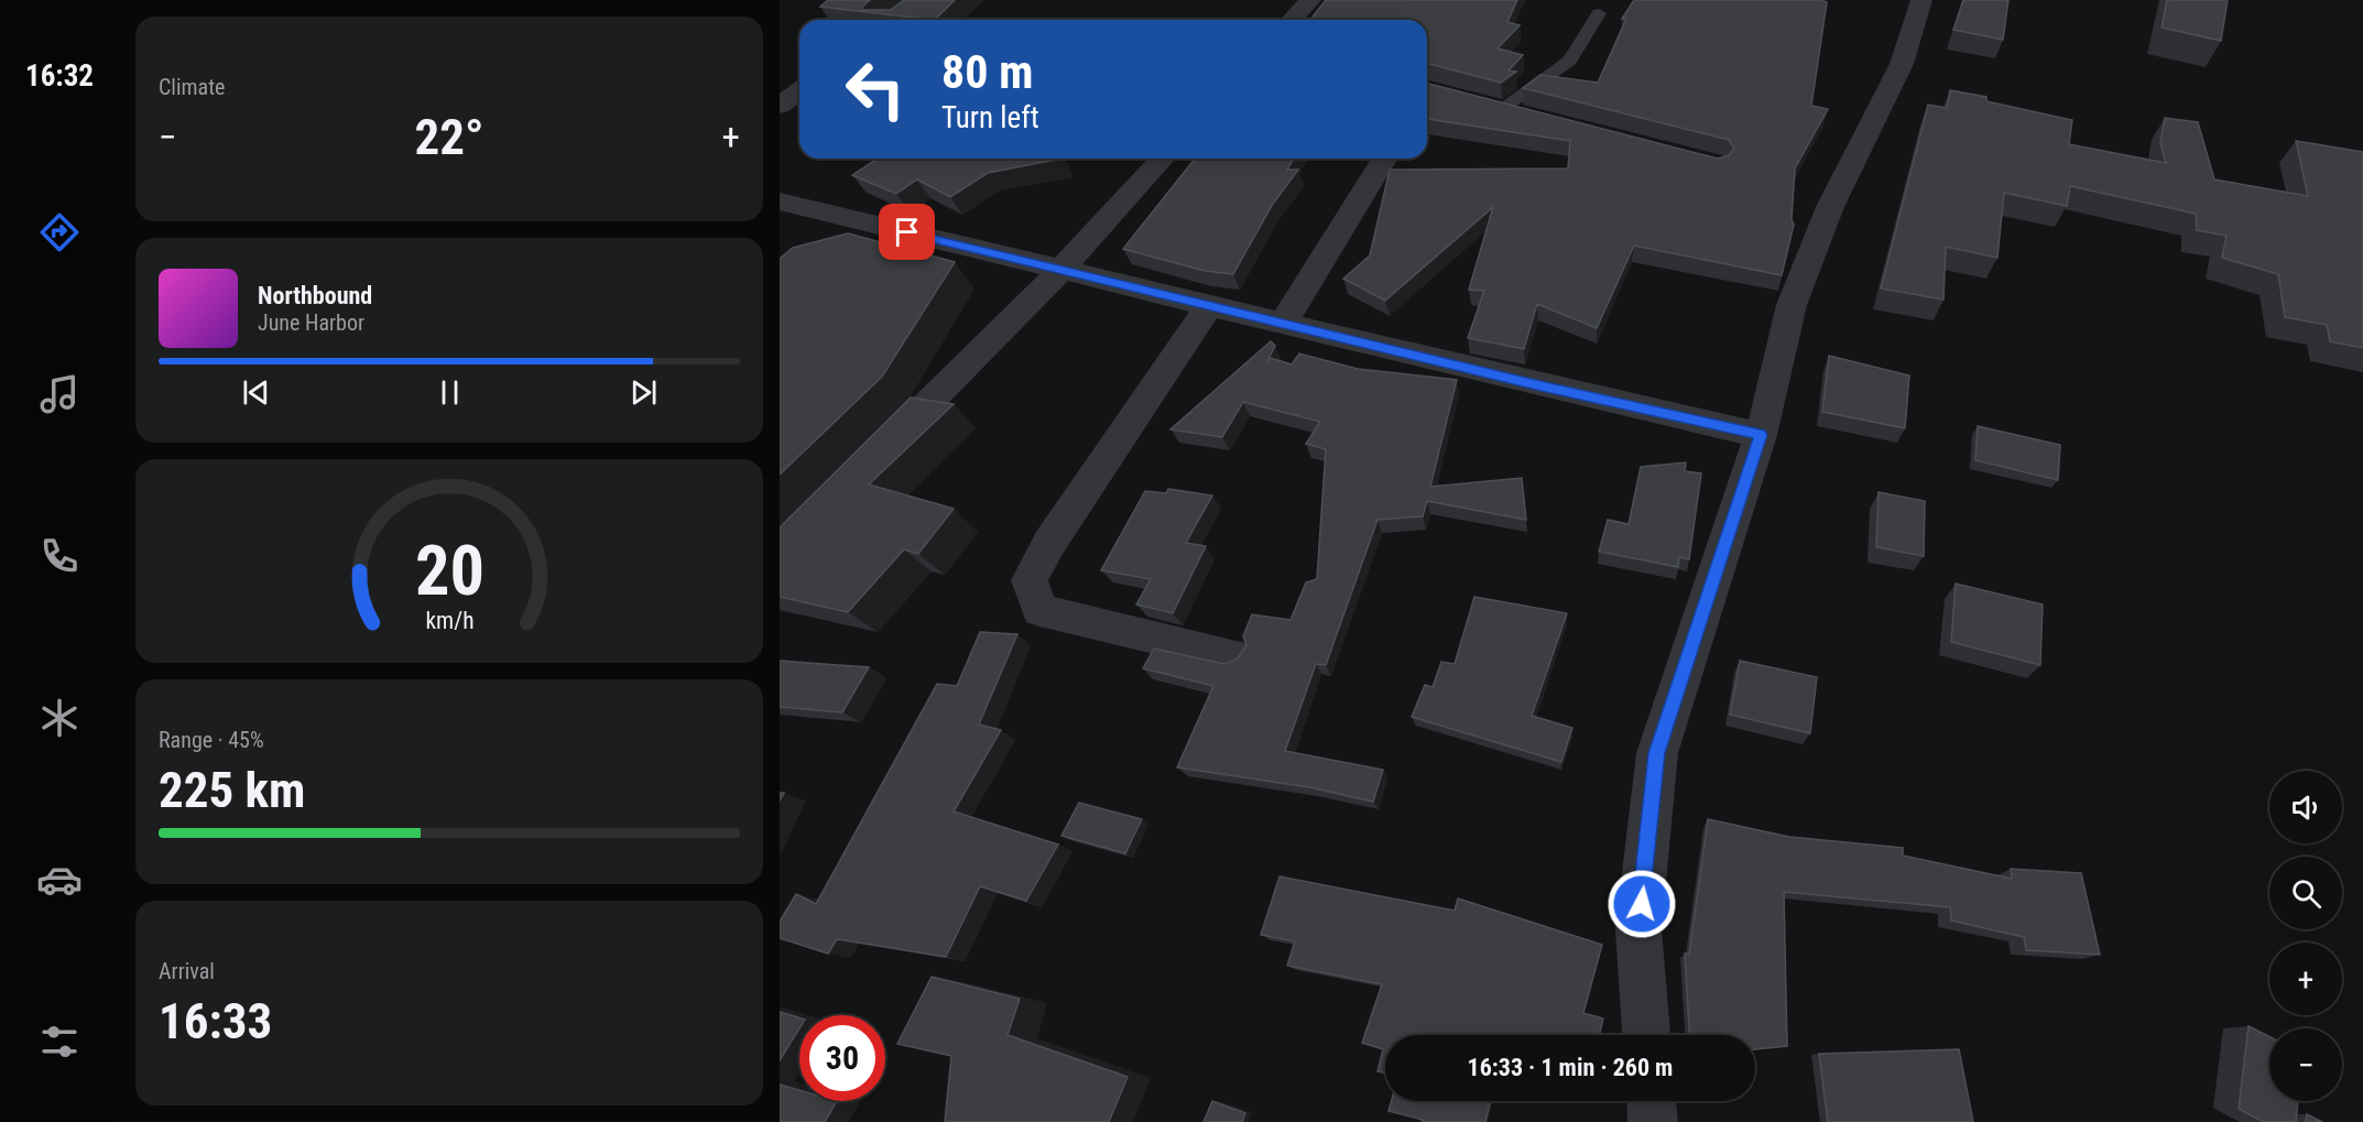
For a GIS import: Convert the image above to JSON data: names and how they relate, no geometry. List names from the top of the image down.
{
  "page": {
    "tabs": "16:32",
    "tile": [
      "Climate",
      ["Range · 45%", "225 km"],
      ["Arrival", "16:33"]
    ],
    "turn": ["80 m", "Turn left"],
    "heat": ["−", "22°", "+"],
    "song": ["Northbound", "June Harbor"],
    "map_buttons": ["+", "−"],
    "limit": "30",
    "trip": "16:33 · 1 min · 260 m",
    "gauge": ["20", "km/h"]
  }
}
